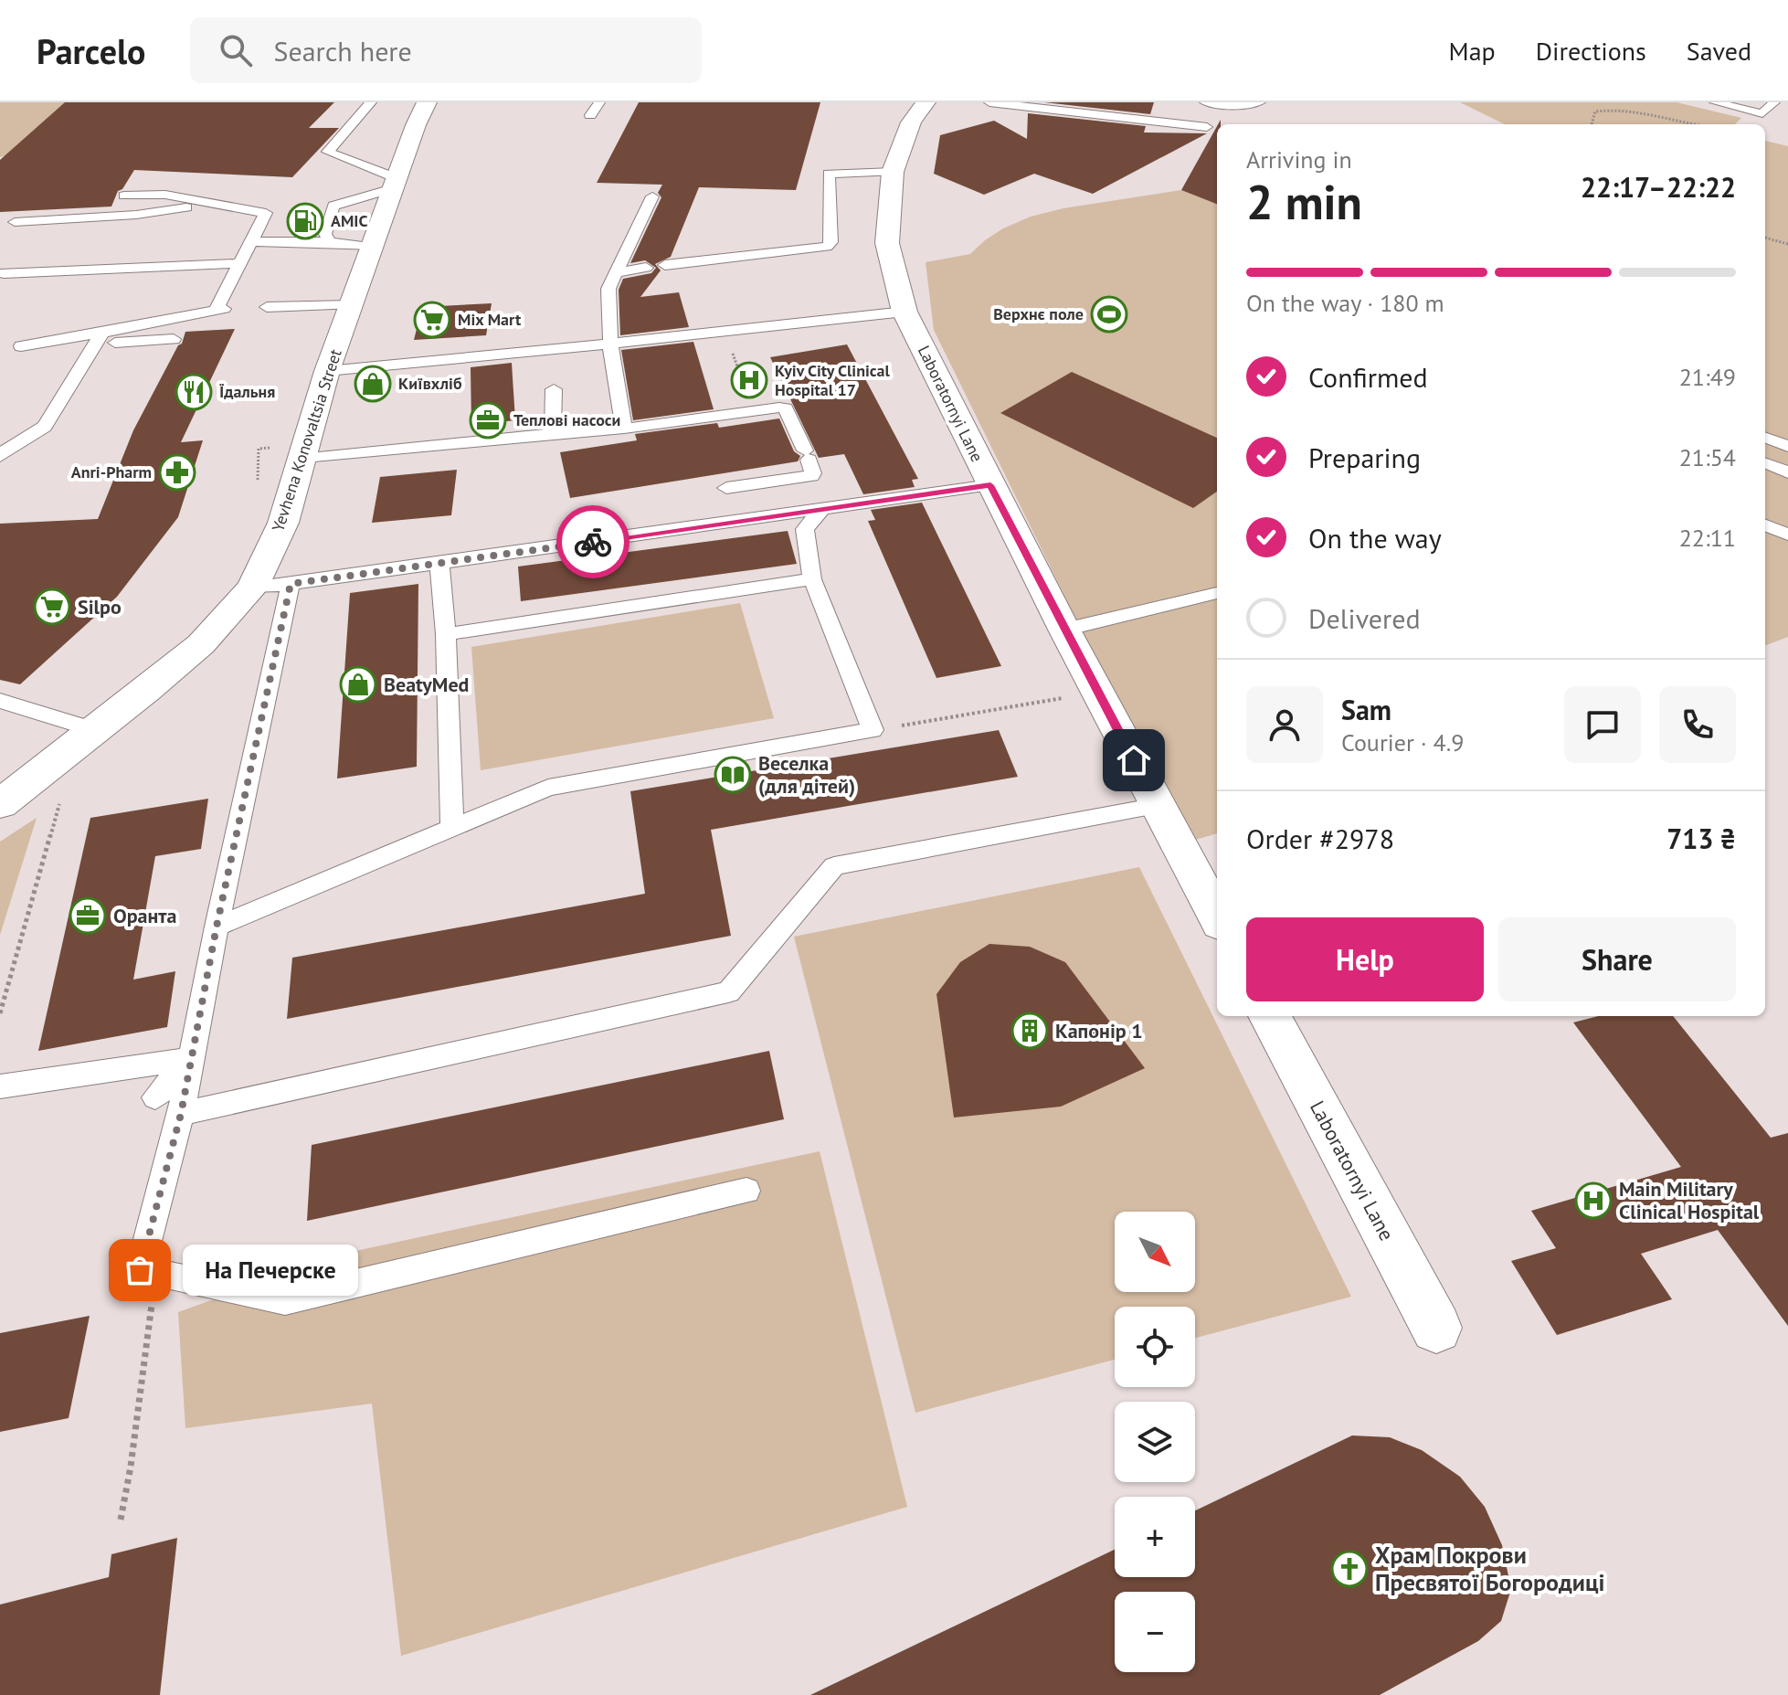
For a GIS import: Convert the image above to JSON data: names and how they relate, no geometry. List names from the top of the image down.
{
  "streets": {
    "street": ["Laboratornyi Lane", "Yevhena Konovaltsia Street"]
  },
  "places": {
    "fuel station": ["AMIC"],
    "sports": ["Верхнє поле"],
    "supermarket": ["Mix Mart", "Silpo"],
    "hospital": ["Kyiv City Clinical Hospital 17", "Main Military Clinical Hospital"],
    "shop": ["Київхліб", "BeatyMed"],
    "restaurant": ["Їдальня"],
    "office": ["Теплові насоси", "Оранта"],
    "pharmacy": ["Anri-Pharm"],
    "library": ["Веселка (для дітей)"],
    "building": ["Капонір 1"],
    "other": ["На Печерске"],
    "church": ["Храм Покрови Пресвятої Богородиці"]
  },
  "north": "bottom right",
  "page": {
    "header": "Parcelo",
    "search": "Search here",
    "nav": ["Map", "Directions", "Saved"],
    "heading": ["2 min", "Arriving in", "22:17–22:22"],
    "panel": [
      "Sam",
      "Courier · 4.9",
      "Order #2978",
      "713 ₴"
    ],
    "bar": "On the way · 180 m",
    "list": [
      ["Confirmed", "21:49"],
      ["Preparing", "21:54"],
      ["On the way", "22:11"],
      "Delivered"
    ],
    "buttons": ["Help", "Share"],
    "map_buttons": ["+", "−"],
    "bubble": "На Печерске"
  }
}
